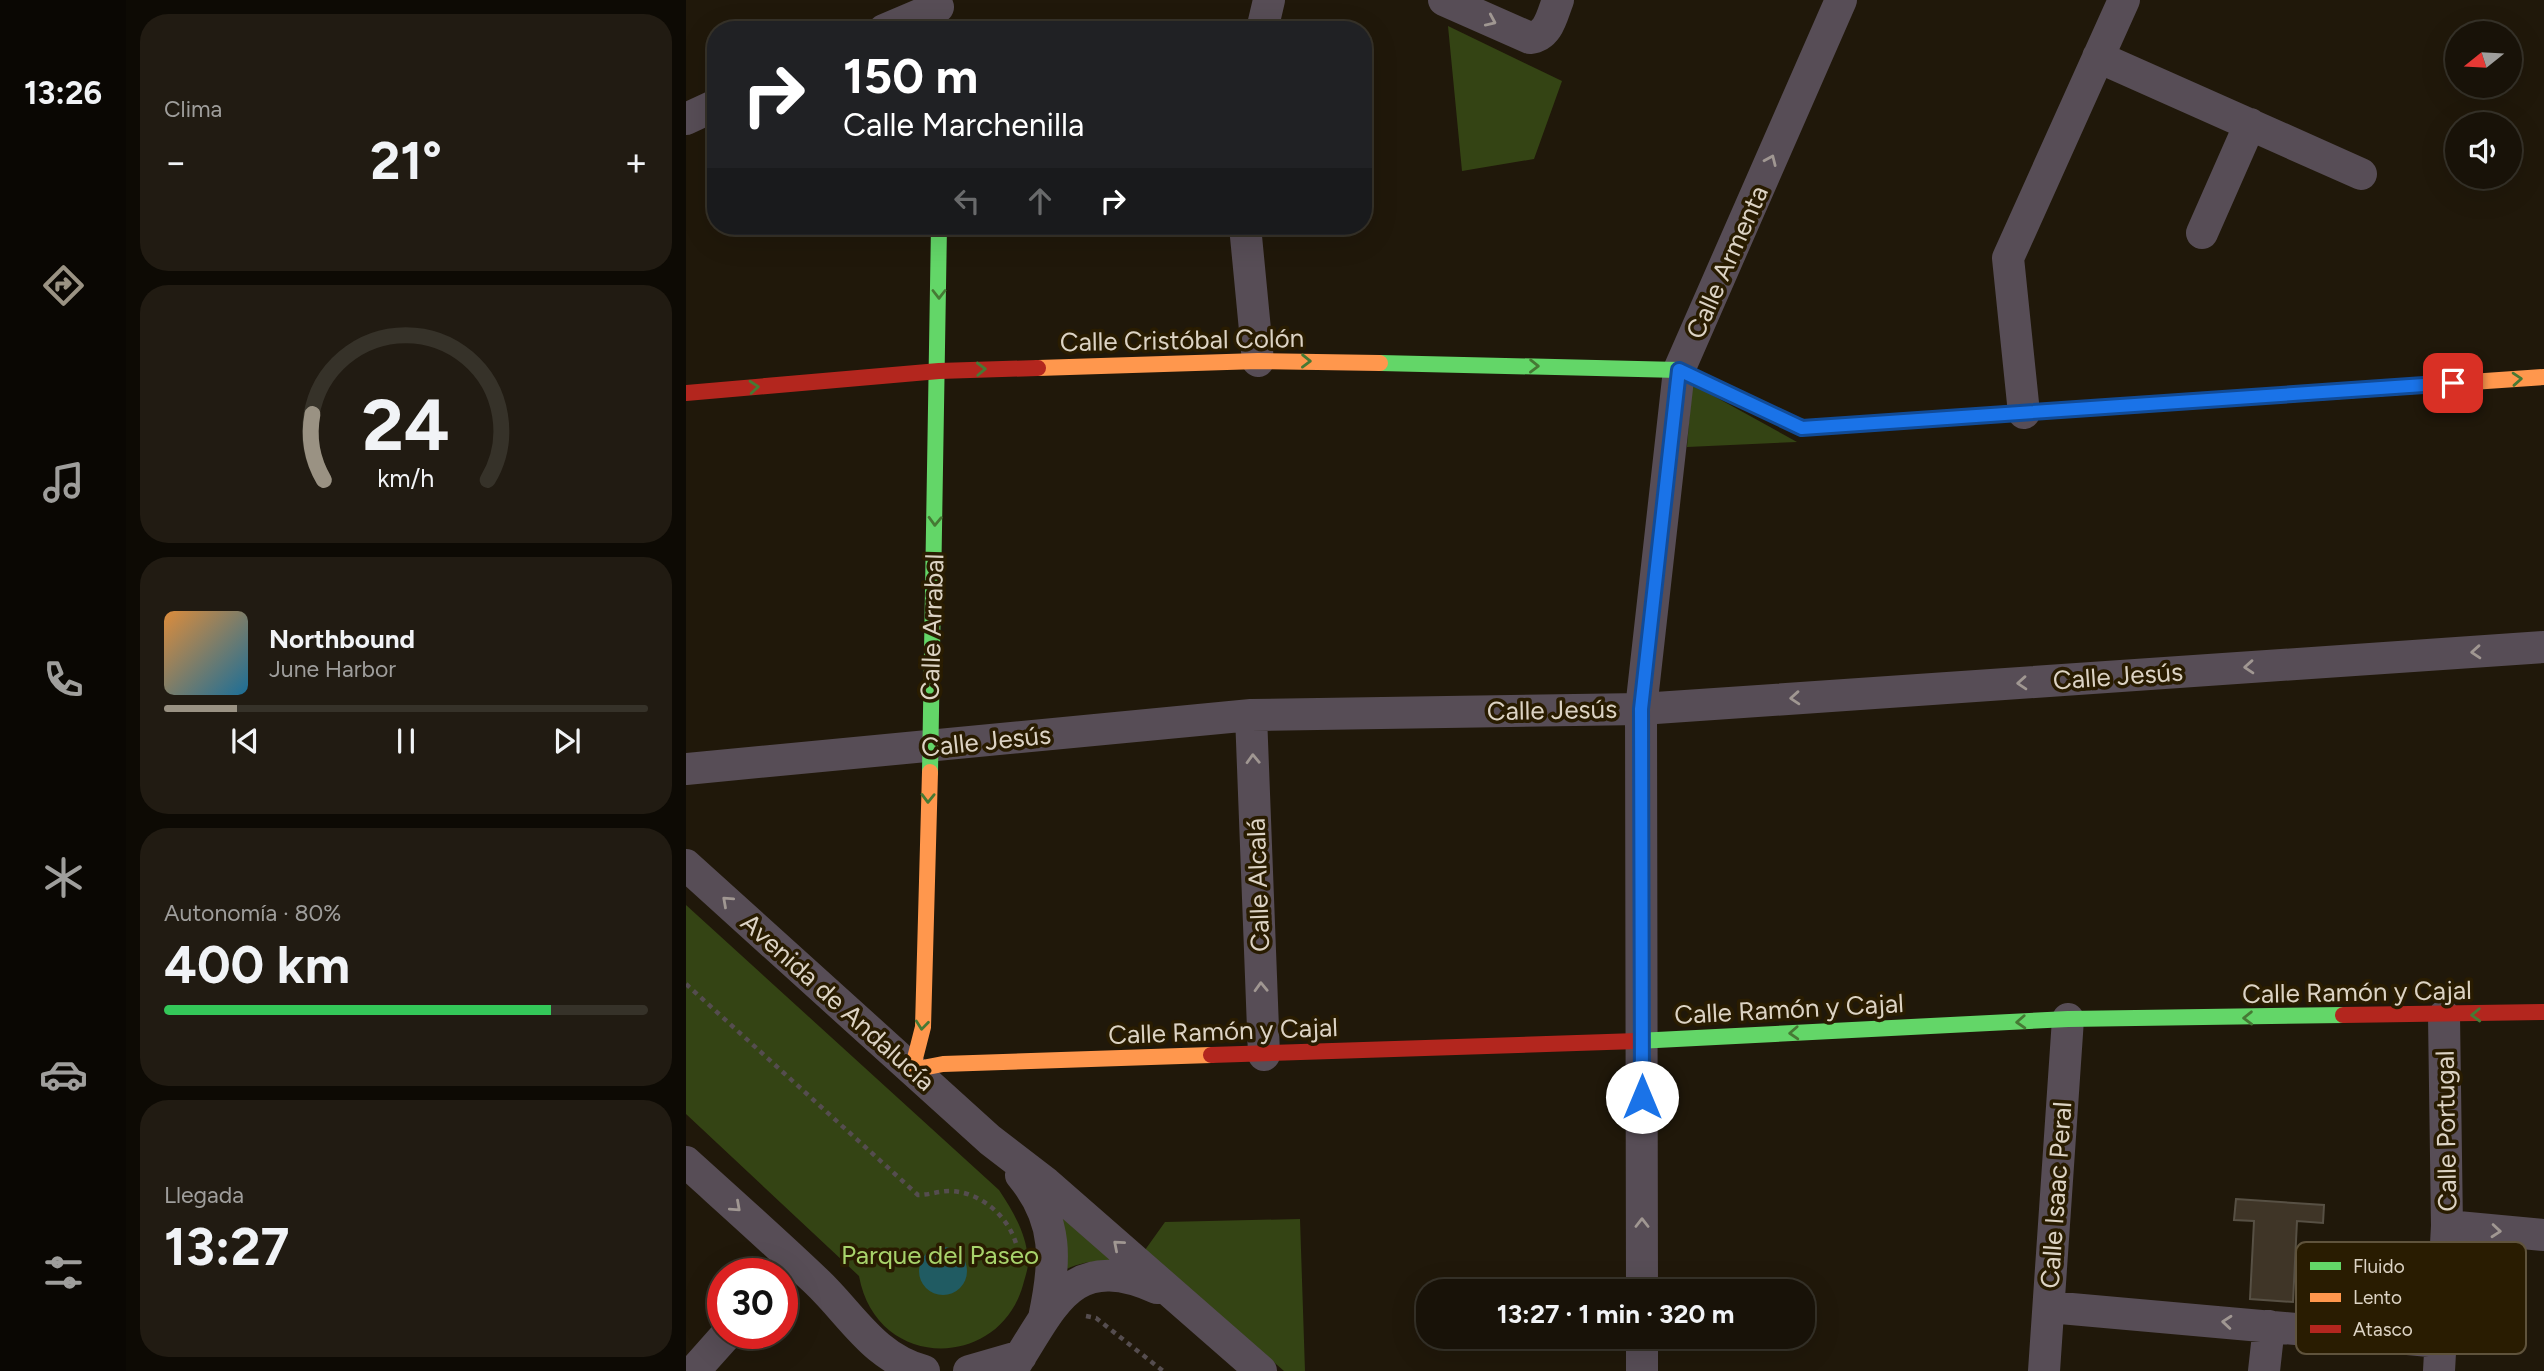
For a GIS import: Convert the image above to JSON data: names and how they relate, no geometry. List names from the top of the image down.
{
  "streets": {
    "street": [
      "Calle Armenta",
      "Calle Cristóbal Colón",
      "Calle Arrabal",
      "Calle Jesús",
      "Calle Alcalá",
      "Calle Ramón y Cajal",
      "Avenida de Andalucía",
      "Calle Portugal",
      "Calle Isaac Peral"
    ]
  },
  "crossings": [
    ["Calle Armenta", "Calle Cristóbal Colón"],
    ["Calle Armenta", "Calle Jesús"],
    ["Calle Armenta", "Calle Ramón y Cajal"],
    ["Calle Cristóbal Colón", "Calle Arrabal"],
    ["Calle Arrabal", "Calle Jesús"],
    ["Calle Arrabal", "Calle Ramón y Cajal"],
    ["Calle Arrabal", "Avenida de Andalucía"],
    ["Calle Jesús", "Calle Alcalá"],
    ["Calle Alcalá", "Calle Ramón y Cajal"],
    ["Calle Ramón y Cajal", "Avenida de Andalucía"],
    ["Calle Ramón y Cajal", "Calle Portugal"],
    ["Calle Ramón y Cajal", "Calle Isaac Peral"]
  ],
  "one_way": [
    "Calle Cristóbal Colón",
    "Calle Arrabal",
    "Calle Alcalá",
    "Calle Ramón y Cajal"
  ],
  "parks": ["Parque del Paseo"],
  "legend": ["Fluido", "Lento", "Atasco"],
  "north": "left",
  "page": {
    "tabs": "13:26",
    "tile": [
      "Clima",
      ["Autonomía · 80%", "400 km"],
      ["Llegada", "13:27"]
    ],
    "turn": ["150 m", "Calle Marchenilla"],
    "heat": ["−", "21°", "+"],
    "song": ["Northbound", "June Harbor"],
    "limit": "30",
    "trip": "13:27 · 1 min · 320 m",
    "gauge": ["24", "km/h"]
  }
}
